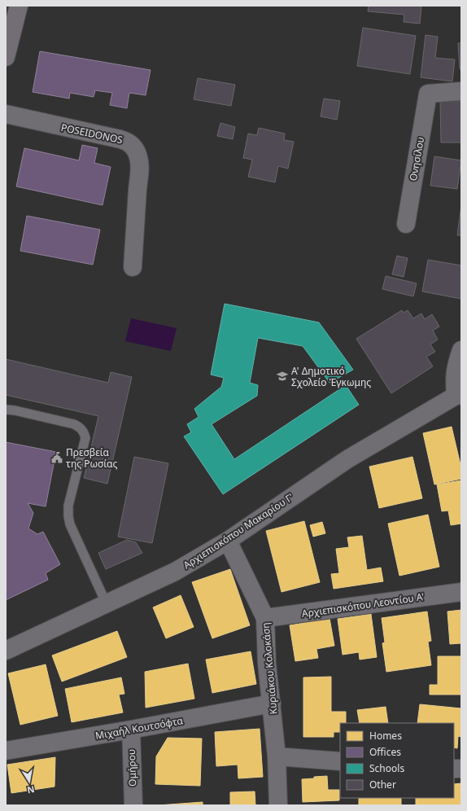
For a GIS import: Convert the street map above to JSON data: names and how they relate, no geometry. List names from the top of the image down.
{
  "streets": {
    "street": [
      "POSEIDONOS",
      "Ονησίλου",
      "Αρχιεπισκόπου Μακαρίου Γ'",
      "Αρχιεπισκόπου Λεοντίου Α'",
      "Κυριάκου Κολοκάση",
      "Μιχαήλ Κουτσόφτα",
      "Ομήρου"
    ]
  },
  "crossings": [
    ["Αρχιεπισκόπου Μακαρίου Γ'", "Κυριάκου Κολοκάση"],
    ["Αρχιεπισκόπου Λεοντίου Α'", "Κυριάκου Κολοκάση"],
    ["Κυριάκου Κολοκάση", "Μιχαήλ Κουτσόφτα"],
    ["Μιχαήλ Κουτσόφτα", "Ομήρου"]
  ],
  "places": {
    "school or university": ["Α' Δημοτικό Σχολείο Έγκωμης"],
    "public building": ["Πρεσβεία της Ρωσίας"]
  },
  "legend": [
    "Homes",
    "Offices",
    "Schools",
    "Other"
  ],
  "north": "bottom"
}
